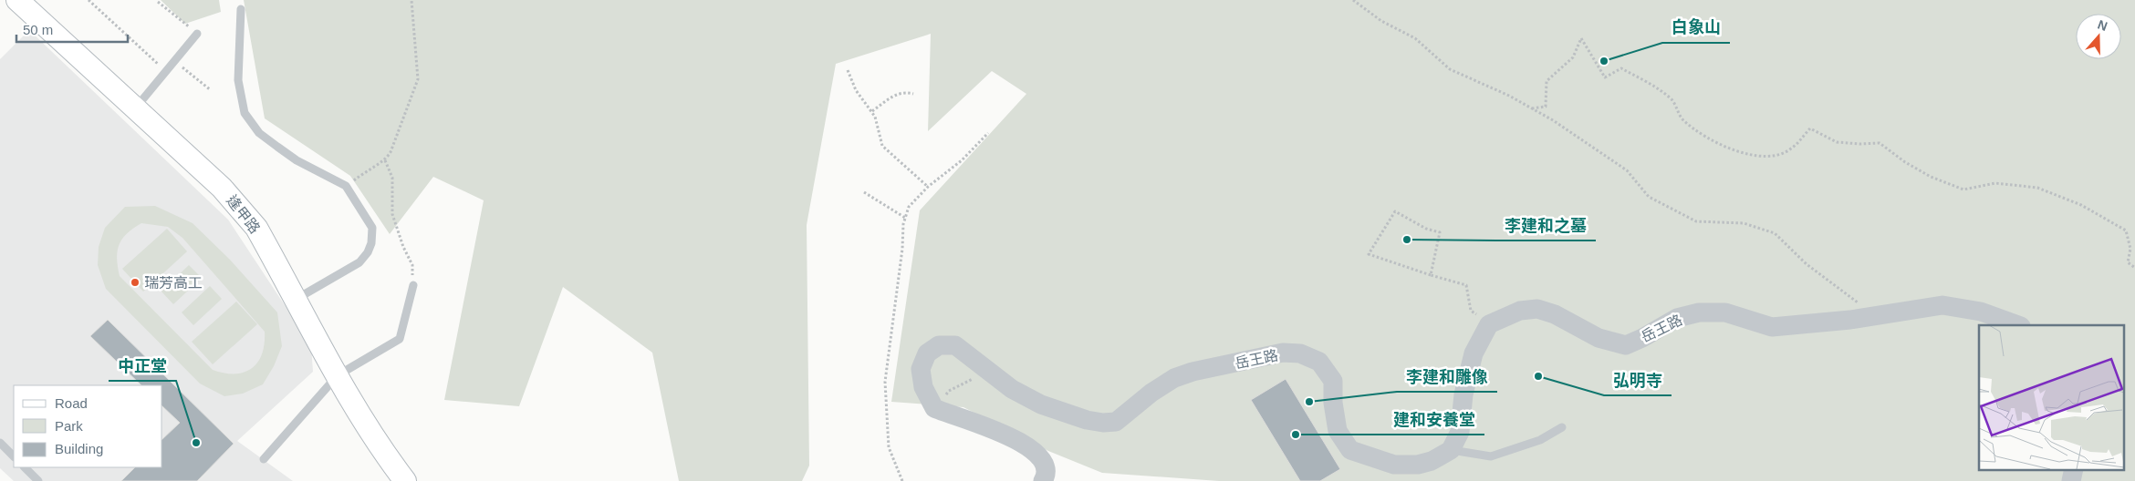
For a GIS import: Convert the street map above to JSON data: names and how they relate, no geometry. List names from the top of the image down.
{
  "streets": {
    "main road": ["逢甲路"],
    "street": ["岳王路"]
  },
  "places": [
    "白象山",
    "李建和之墓",
    "瑞芳高工",
    "弘明寺",
    "李建和雕像",
    "建和安養堂",
    "中正堂"
  ],
  "legend": ["Road", "Park", "Building"],
  "scale_bar": "50 m",
  "north": "top"
}
